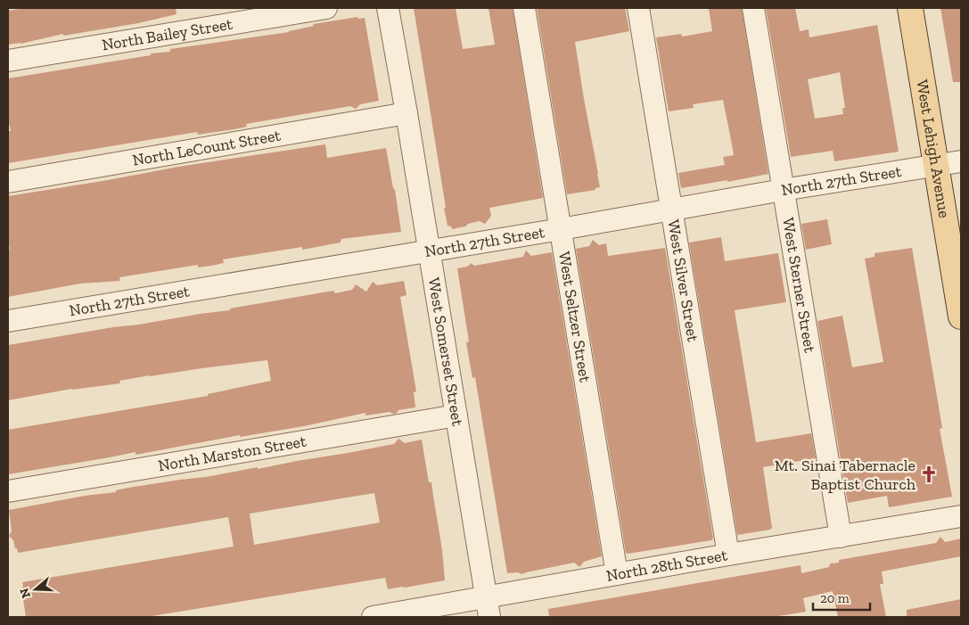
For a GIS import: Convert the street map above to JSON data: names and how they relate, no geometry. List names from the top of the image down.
{
  "streets": {
    "main road": ["West Lehigh Avenue"],
    "street": [
      "North Bailey Street",
      "North LeCount Street",
      "North 27th Street",
      "West Silver Street",
      "West Sterner Street",
      "West Seltzer Street",
      "West Somerset Street",
      "North Marston Street",
      "North 28th Street"
    ]
  },
  "crossings": [
    ["North LeCount Street", "West Somerset Street"],
    ["West Lehigh Avenue", "North 27th Street"],
    ["North 27th Street", "West Silver Street"],
    ["North 27th Street", "West Sterner Street"],
    ["North 27th Street", "West Seltzer Street"],
    ["North 27th Street", "West Somerset Street"],
    ["West Silver Street", "North 28th Street"],
    ["West Sterner Street", "North 28th Street"],
    ["West Seltzer Street", "North 28th Street"],
    ["West Somerset Street", "North Marston Street"],
    ["West Somerset Street", "North 28th Street"]
  ],
  "places": {
    "church": ["Mt. Sinai Tabernacle Baptist Church"]
  },
  "scale_bar": "20 m",
  "north": "left"
}
